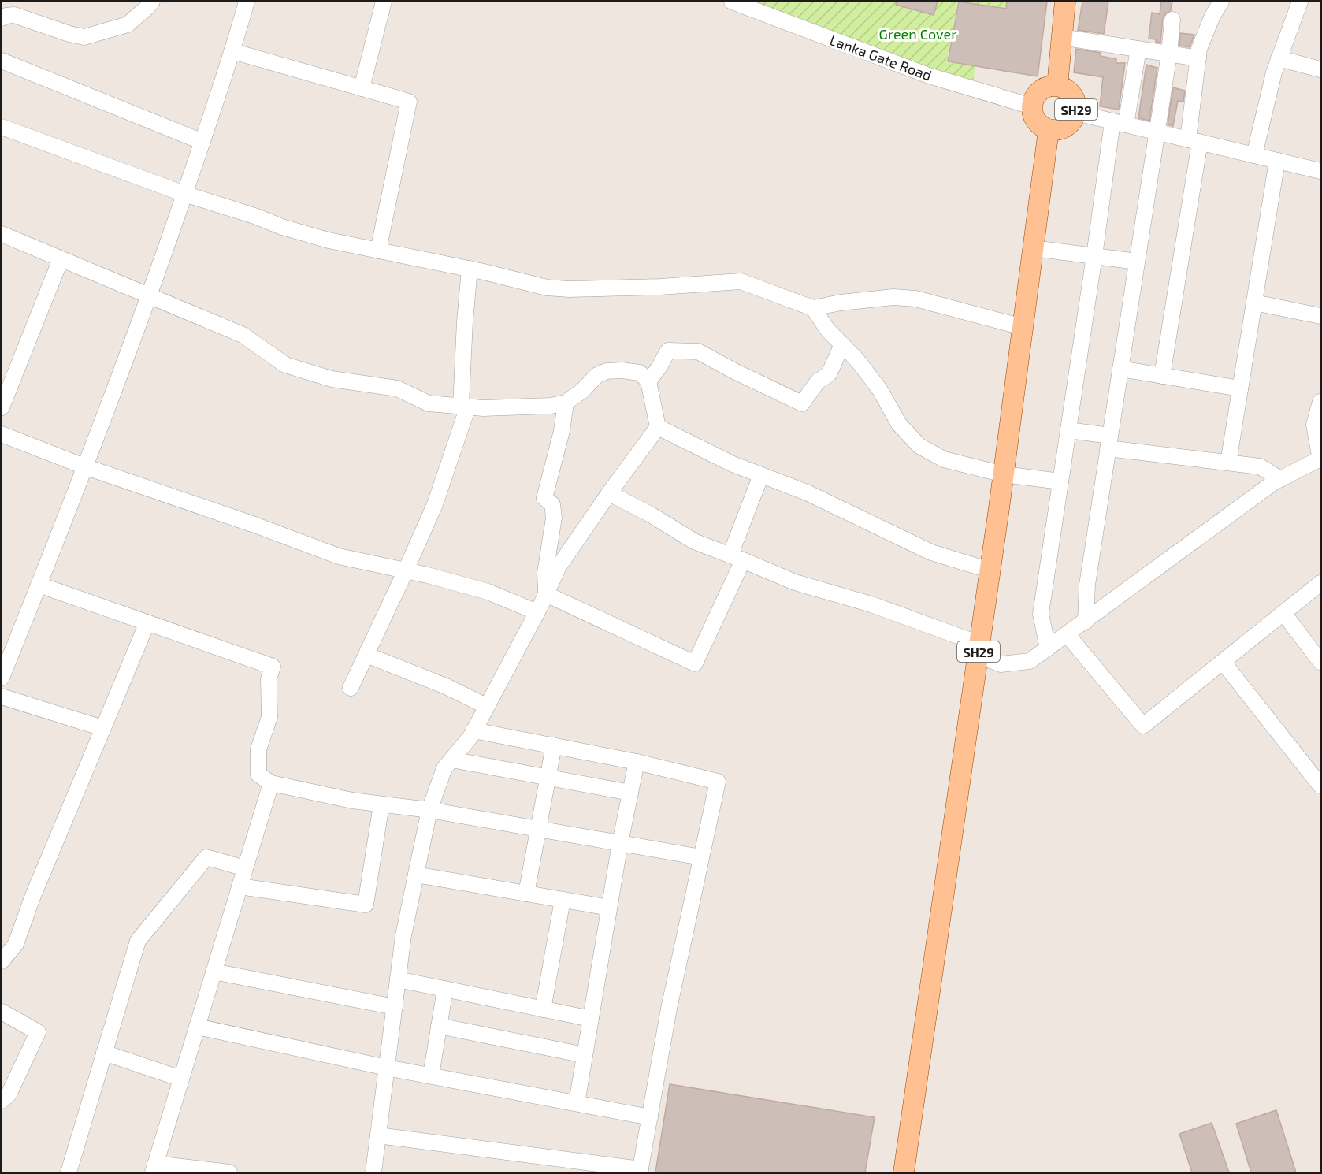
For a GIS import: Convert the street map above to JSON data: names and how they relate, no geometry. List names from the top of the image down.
{
  "streets": {
    "main road": ["SH29"],
    "street": ["Lanka Gate Road"]
  },
  "crossings": [
    ["Lanka Gate Road", "SH29"]
  ],
  "parks": ["Green Cover"]
}
